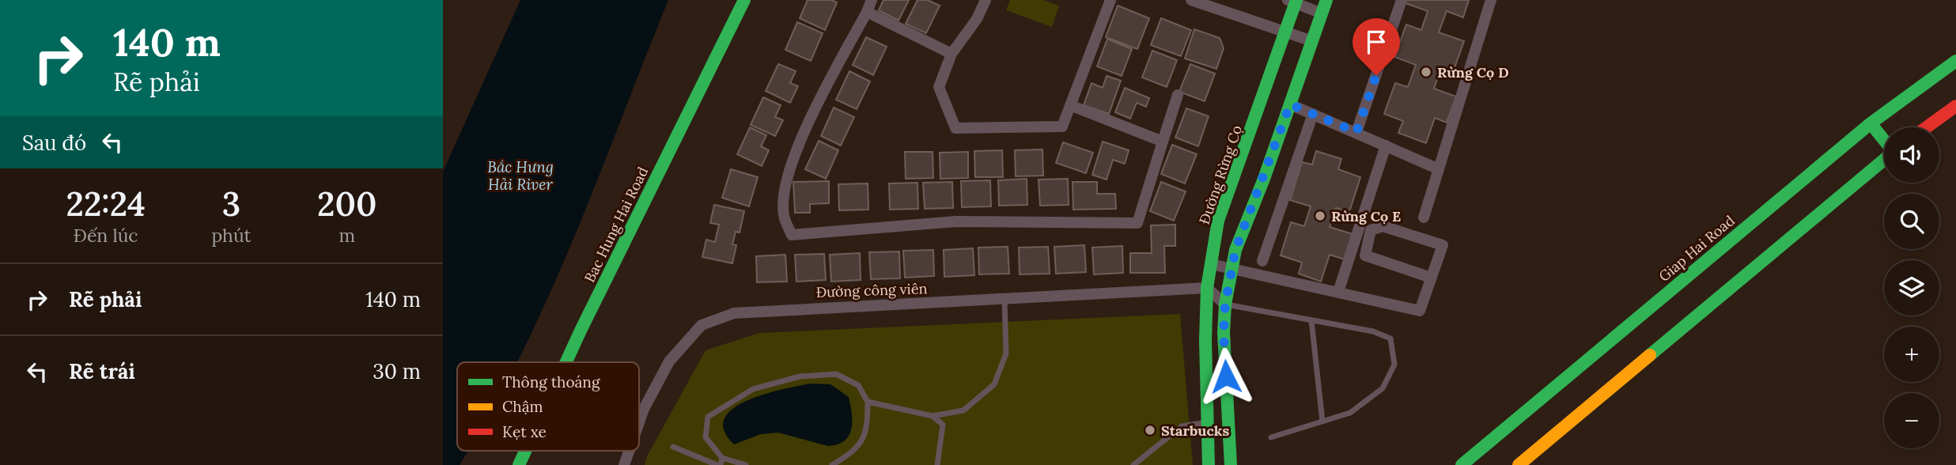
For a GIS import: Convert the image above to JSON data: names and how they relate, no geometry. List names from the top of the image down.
{
  "streets": {
    "main road": ["Đường Rừng Cọ", "Bac Hung Hai Road", "Giap Hai Road"],
    "street": ["Đường công viên"]
  },
  "crossings": [
    ["Đường Rừng Cọ", "Đường công viên"]
  ],
  "water": ["Bắc Hưng Hải River"],
  "places": ["Rừng Cọ D", "Rừng Cọ E", "Starbucks"],
  "legend": ["Thông thoáng", "Chậm", "Kẹt xe"],
  "page": {
    "turn": ["140 m", "Rẽ phải"],
    "then": "Sau đó",
    "map_buttons": ["+", "−"],
    "eta": [
      "22:24",
      "Đến lúc",
      "3",
      "phút",
      "200",
      "m"
    ],
    "list": [
      {
        "name": "Rẽ phải",
        "value": "140 m"
      },
      {
        "name": "Rẽ trái",
        "value": "30 m"
      }
    ]
  }
}
